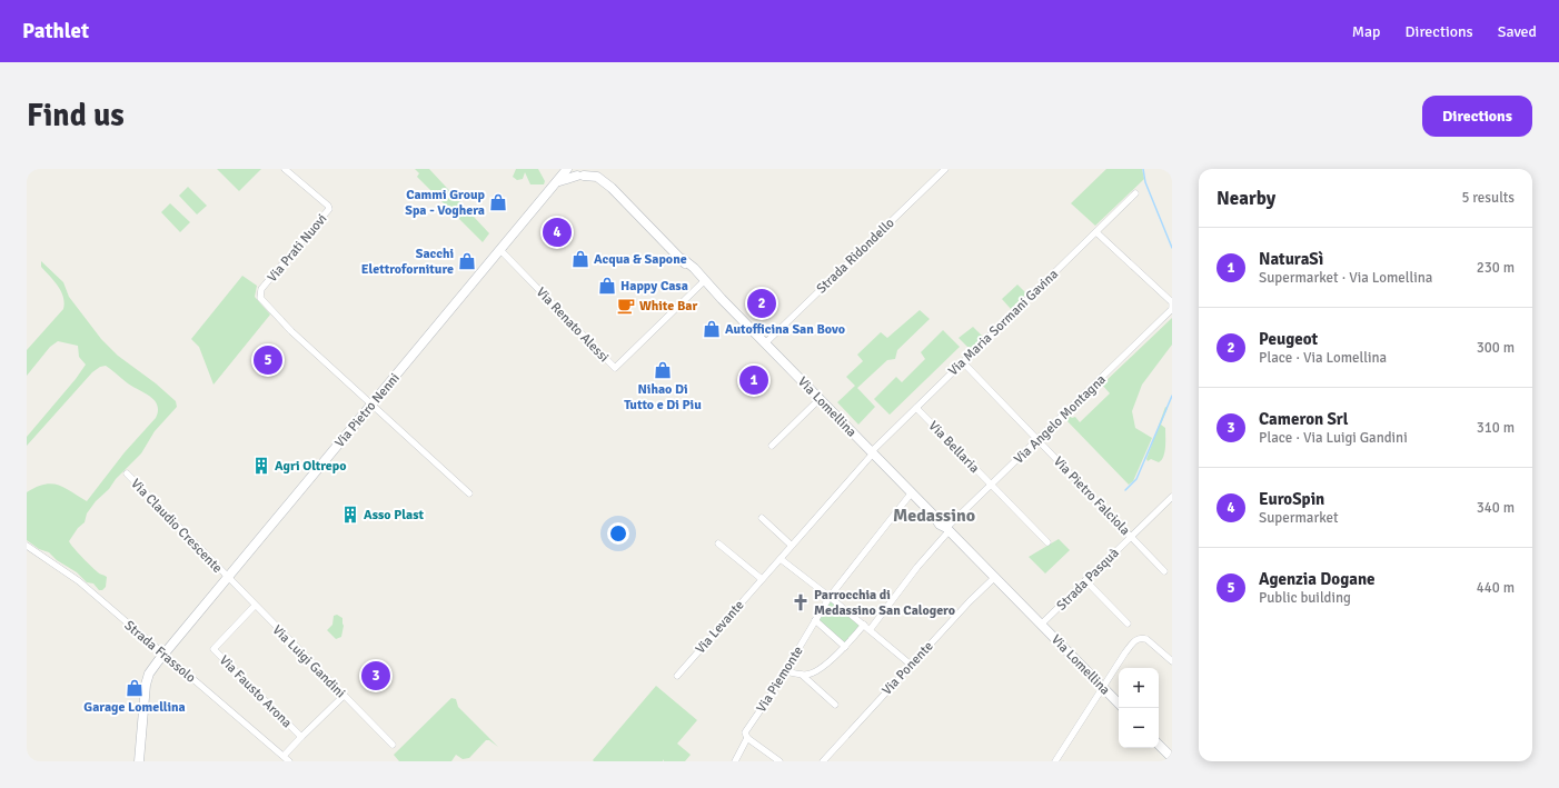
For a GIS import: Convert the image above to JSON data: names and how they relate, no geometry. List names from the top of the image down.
{
  "streets": {
    "main road": ["Via Lomellina", "Via Pietro Nenni"],
    "street": [
      "Via Prati Nuovi",
      "Strada Ridondello",
      "Via Maria Sormani Gavina",
      "Via Renato Alessi",
      "Via Angelo Montagna",
      "Via Bellaria",
      "Via Pietro Falciola",
      "Via Claudio Crescente",
      "Strada Pasquà",
      "Via Levante",
      "Strada Frassolo",
      "Via Luigi Gandini",
      "Via Ponente",
      "Via Piemonte",
      "Via Fausto Arona"
    ]
  },
  "crossings": [
    ["Via Prati Nuovi", "Via Pietro Nenni"],
    ["Strada Ridondello", "Via Lomellina"],
    ["Via Maria Sormani Gavina", "Via Lomellina"],
    ["Via Maria Sormani Gavina", "Via Bellaria"],
    ["Via Maria Sormani Gavina", "Via Pietro Falciola"],
    ["Via Maria Sormani Gavina", "Via Levante"],
    ["Via Renato Alessi", "Via Lomellina"],
    ["Via Renato Alessi", "Via Pietro Nenni"],
    ["Via Lomellina", "Via Angelo Montagna"],
    ["Via Lomellina", "Strada Pasquà"],
    ["Via Lomellina", "Via Ponente"],
    ["Via Pietro Nenni", "Via Claudio Crescente"],
    ["Via Pietro Nenni", "Strada Frassolo"],
    ["Via Pietro Nenni", "Via Luigi Gandini"],
    ["Via Angelo Montagna", "Via Bellaria"],
    ["Via Angelo Montagna", "Via Pietro Falciola"],
    ["Via Pietro Falciola", "Strada Pasquà"],
    ["Via Claudio Crescente", "Via Luigi Gandini"],
    ["Strada Frassolo", "Via Fausto Arona"],
    ["Via Luigi Gandini", "Via Fausto Arona"]
  ],
  "districts": ["Medassino"],
  "places": {
    "shop": [
      "Cammi Group Spa - Voghera",
      "Acqua & Sapone",
      "Sacchi Elettroforniture",
      "Happy Casa",
      "Autofficina San Bovo",
      "Nihao Di Tutto e Di Piu",
      "Garage Lomellina"
    ],
    "cafe": ["White Bar"],
    "building": ["Agri Oltrepo", "Asso Plast"],
    "church": ["Parrocchia di Medassino San Calogero"]
  },
  "page": {
    "header": "Pathlet",
    "nav": ["Map", "Directions", "Saved"],
    "buttons": "Directions",
    "title": "Find us",
    "heading": ["Nearby", "5 results"],
    "pins": [
      "4",
      "2",
      "5",
      "1",
      "3"
    ],
    "list": [
      {
        "mark": "1",
        "name": "NaturaSì",
        "note": "Supermarket · Via Lomellina",
        "value": "230 m"
      },
      {
        "mark": "2",
        "name": "Peugeot",
        "note": "Place · Via Lomellina",
        "value": "300 m"
      },
      {
        "mark": "3",
        "name": "Cameron Srl",
        "note": "Place · Via Luigi Gandini",
        "value": "310 m"
      },
      {
        "mark": "4",
        "name": "EuroSpin",
        "note": "Supermarket",
        "value": "340 m"
      },
      {
        "mark": "5",
        "name": "Agenzia Dogane",
        "note": "Public building",
        "value": "440 m"
      }
    ],
    "map_buttons": ["+", "−"]
  }
}
